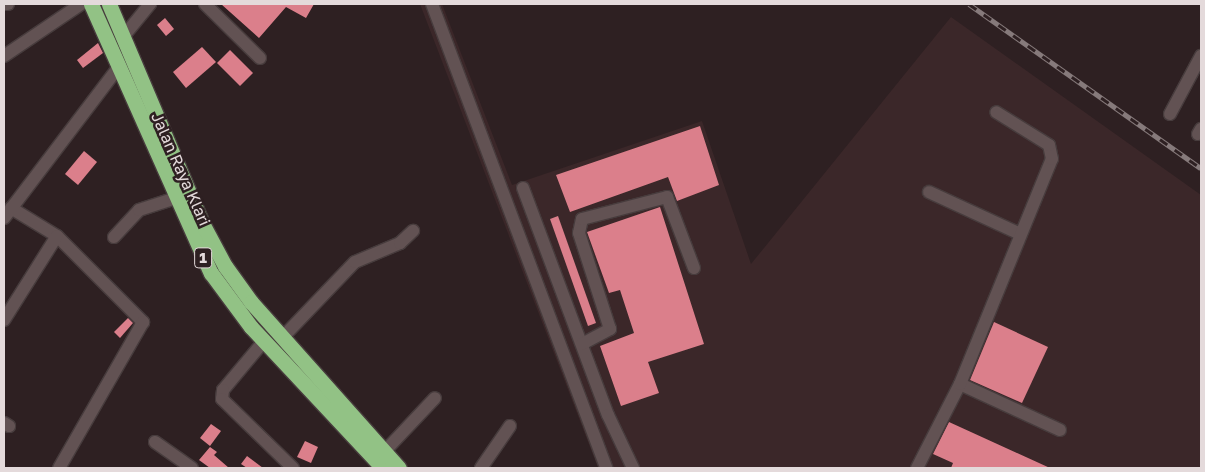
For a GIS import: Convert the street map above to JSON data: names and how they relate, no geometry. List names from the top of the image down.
{
  "streets": {
    "highway": ["Jalan Raya Klari", "1"]
  }
}
